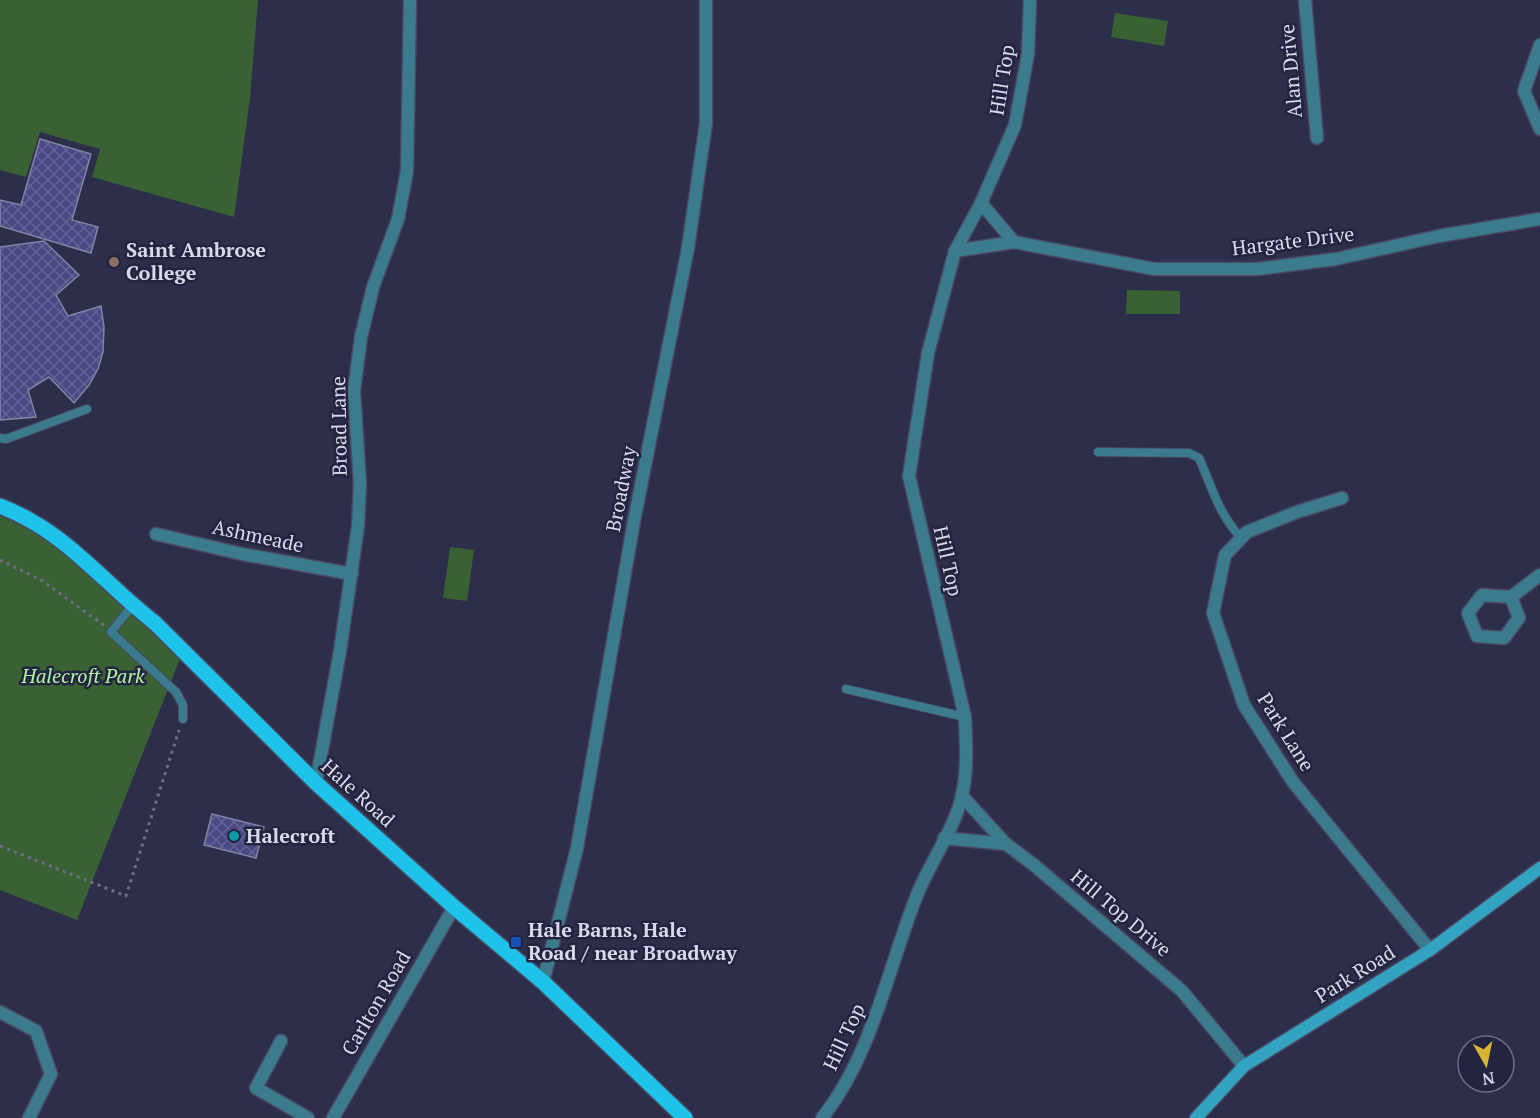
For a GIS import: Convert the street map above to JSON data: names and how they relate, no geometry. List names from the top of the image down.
{
  "streets": {
    "main road": ["Hale Road", "Park Road"],
    "street": [
      "Alan Drive",
      "Hill Top",
      "Hargate Drive",
      "Broad Lane",
      "Broadway",
      "Ashmeade",
      "Park Lane",
      "Hill Top Drive",
      "Carlton Road"
    ]
  },
  "crossings": [
    ["Hill Top", "Hargate Drive"],
    ["Hill Top", "Hill Top Drive"],
    ["Broad Lane", "Ashmeade"],
    ["Broad Lane", "Hale Road"],
    ["Broadway", "Hale Road"],
    ["Park Lane", "Park Road"],
    ["Hale Road", "Carlton Road"],
    ["Hill Top Drive", "Park Road"]
  ],
  "parks": ["Halecroft Park"],
  "places": {
    "other": ["Saint Ambrose College", "Halecroft"],
    "transit": ["Hale Barns, Hale Road / near Broadway"]
  },
  "north": "bottom"
}
